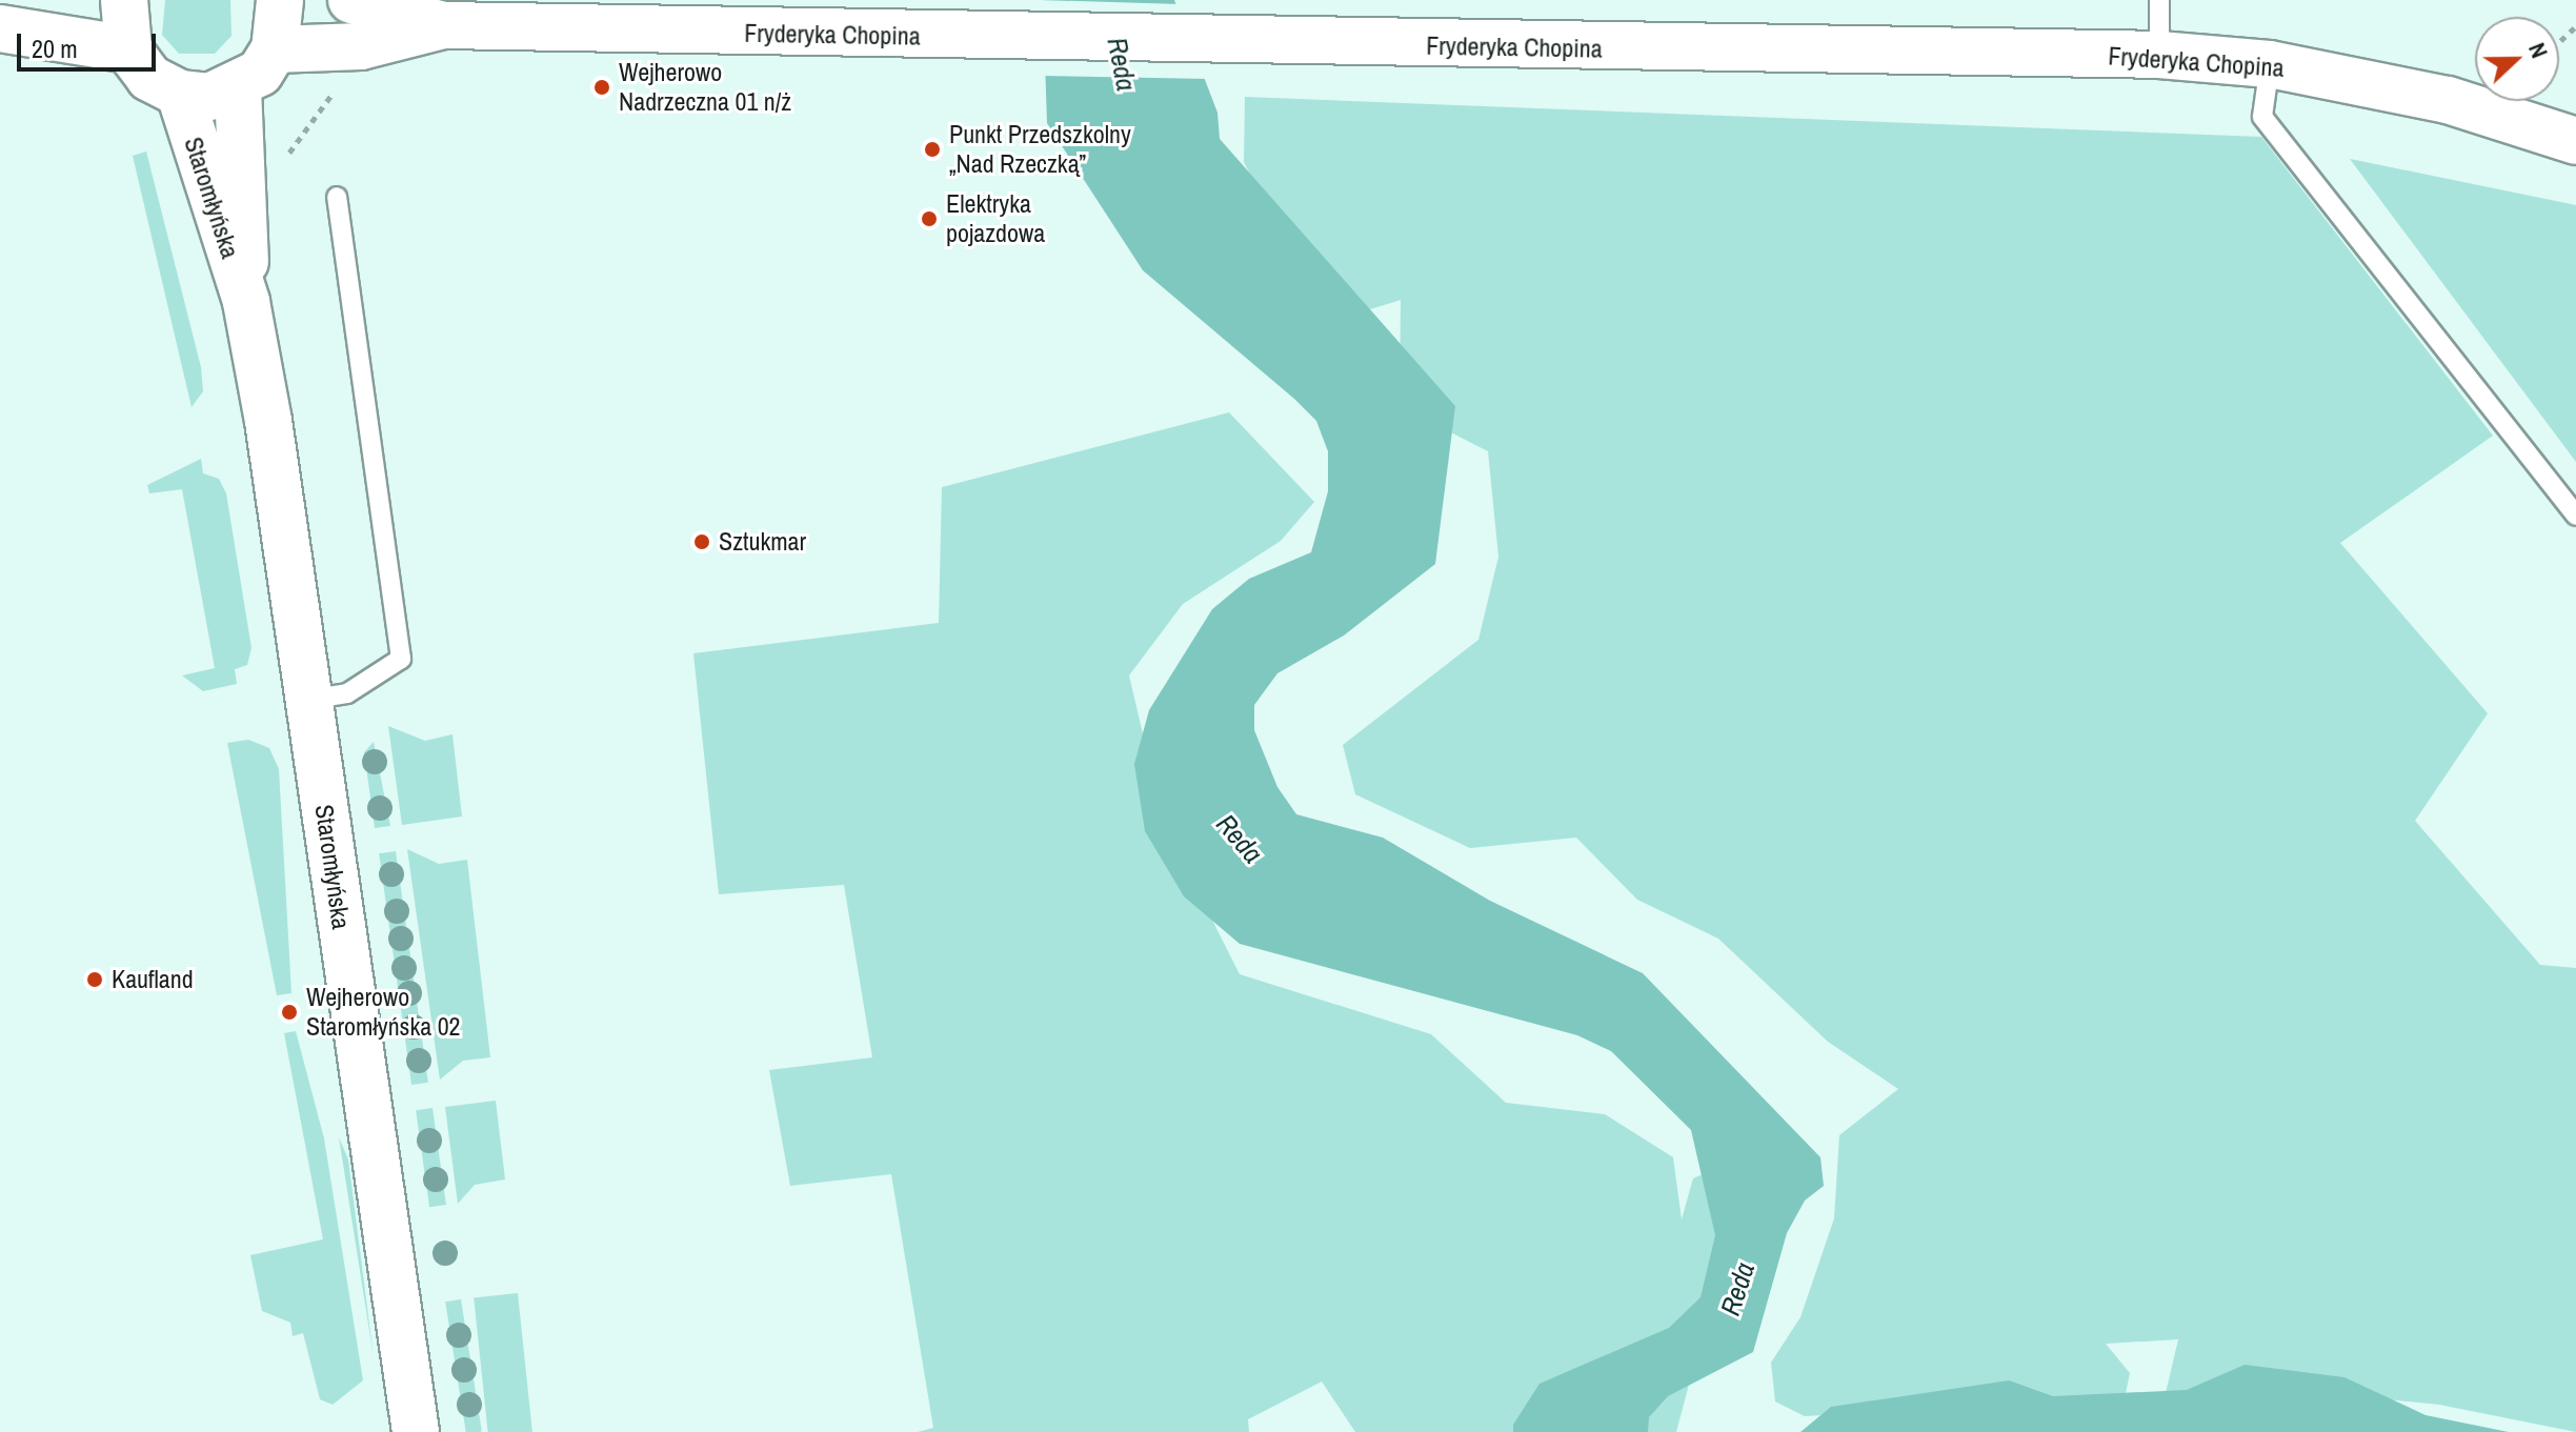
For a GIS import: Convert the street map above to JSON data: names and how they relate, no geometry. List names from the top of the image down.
{
  "streets": {
    "street": ["Fryderyka Chopina", "Staromłyńska"]
  },
  "water": ["Reda"],
  "places": [
    "Wejherowo Nadrzeczna 01 n/ż",
    "Punkt Przedszkolny „Nad Rzeczką”",
    "Elektryka pojazdowa",
    "Sztukmar",
    "Kaufland",
    "Wejherowo Staromłyńska 02"
  ],
  "scale_bar": "20 m",
  "north": "right"
}
